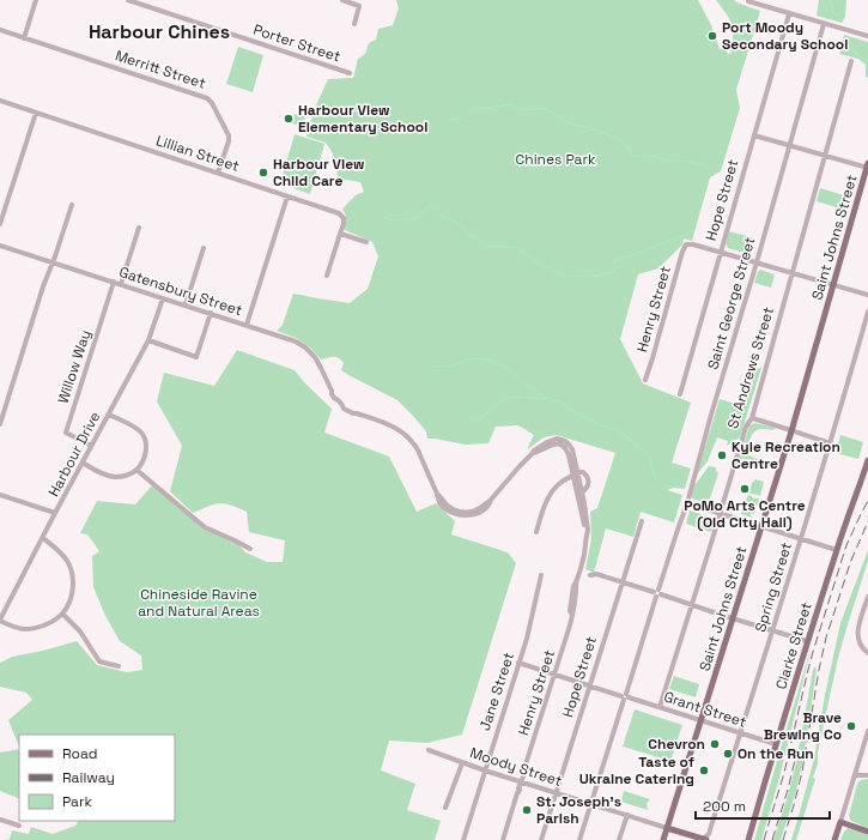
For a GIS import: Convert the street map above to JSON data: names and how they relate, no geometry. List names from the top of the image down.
{
  "streets": {
    "main road": ["Saint Johns Street", "Clarke Street", "Moody Street"],
    "street": [
      "Porter Street",
      "Merritt Street",
      "Lillian Street",
      "Hope Street",
      "Gatensbury Street",
      "Saint George Street",
      "Henry Street",
      "Willow Way",
      "St Andrews Street",
      "Harbour Drive",
      "Spring Street",
      "Jane Street",
      "Grant Street"
    ]
  },
  "crossings": [
    ["Merritt Street", "Lillian Street"],
    ["Hope Street", "Henry Street"],
    ["Hope Street", "Grant Street"],
    ["Hope Street", "Moody Street"],
    ["Saint Johns Street", "Grant Street"],
    ["Saint Johns Street", "Moody Street"],
    ["Gatensbury Street", "Willow Way"],
    ["Gatensbury Street", "Harbour Drive"],
    ["Saint George Street", "Grant Street"],
    ["Saint George Street", "Moody Street"],
    ["Henry Street", "Grant Street"],
    ["Henry Street", "Moody Street"],
    ["Willow Way", "Harbour Drive"],
    ["St Andrews Street", "Grant Street"],
    ["Spring Street", "Grant Street"],
    ["Spring Street", "Moody Street"],
    ["Clarke Street", "Grant Street"],
    ["Jane Street", "Grant Street"],
    ["Jane Street", "Moody Street"]
  ],
  "districts": ["Harbour Chines"],
  "parks": ["Chines Park", "Chineside Ravine and Natural Areas"],
  "places": [
    "Port Moody Secondary School",
    "Harbour View Elementary School",
    "Harbour View Child Care",
    "Kyle Recreation Centre",
    "PoMo Arts Centre (Old City Hall)",
    "Brave Brewing Co",
    "Chevron",
    "On the Run",
    "Taste of Ukraine Catering",
    "St. Joseph's Parish"
  ],
  "legend": ["Road", "Railway", "Park"],
  "scale_bar": "200 m"
}
